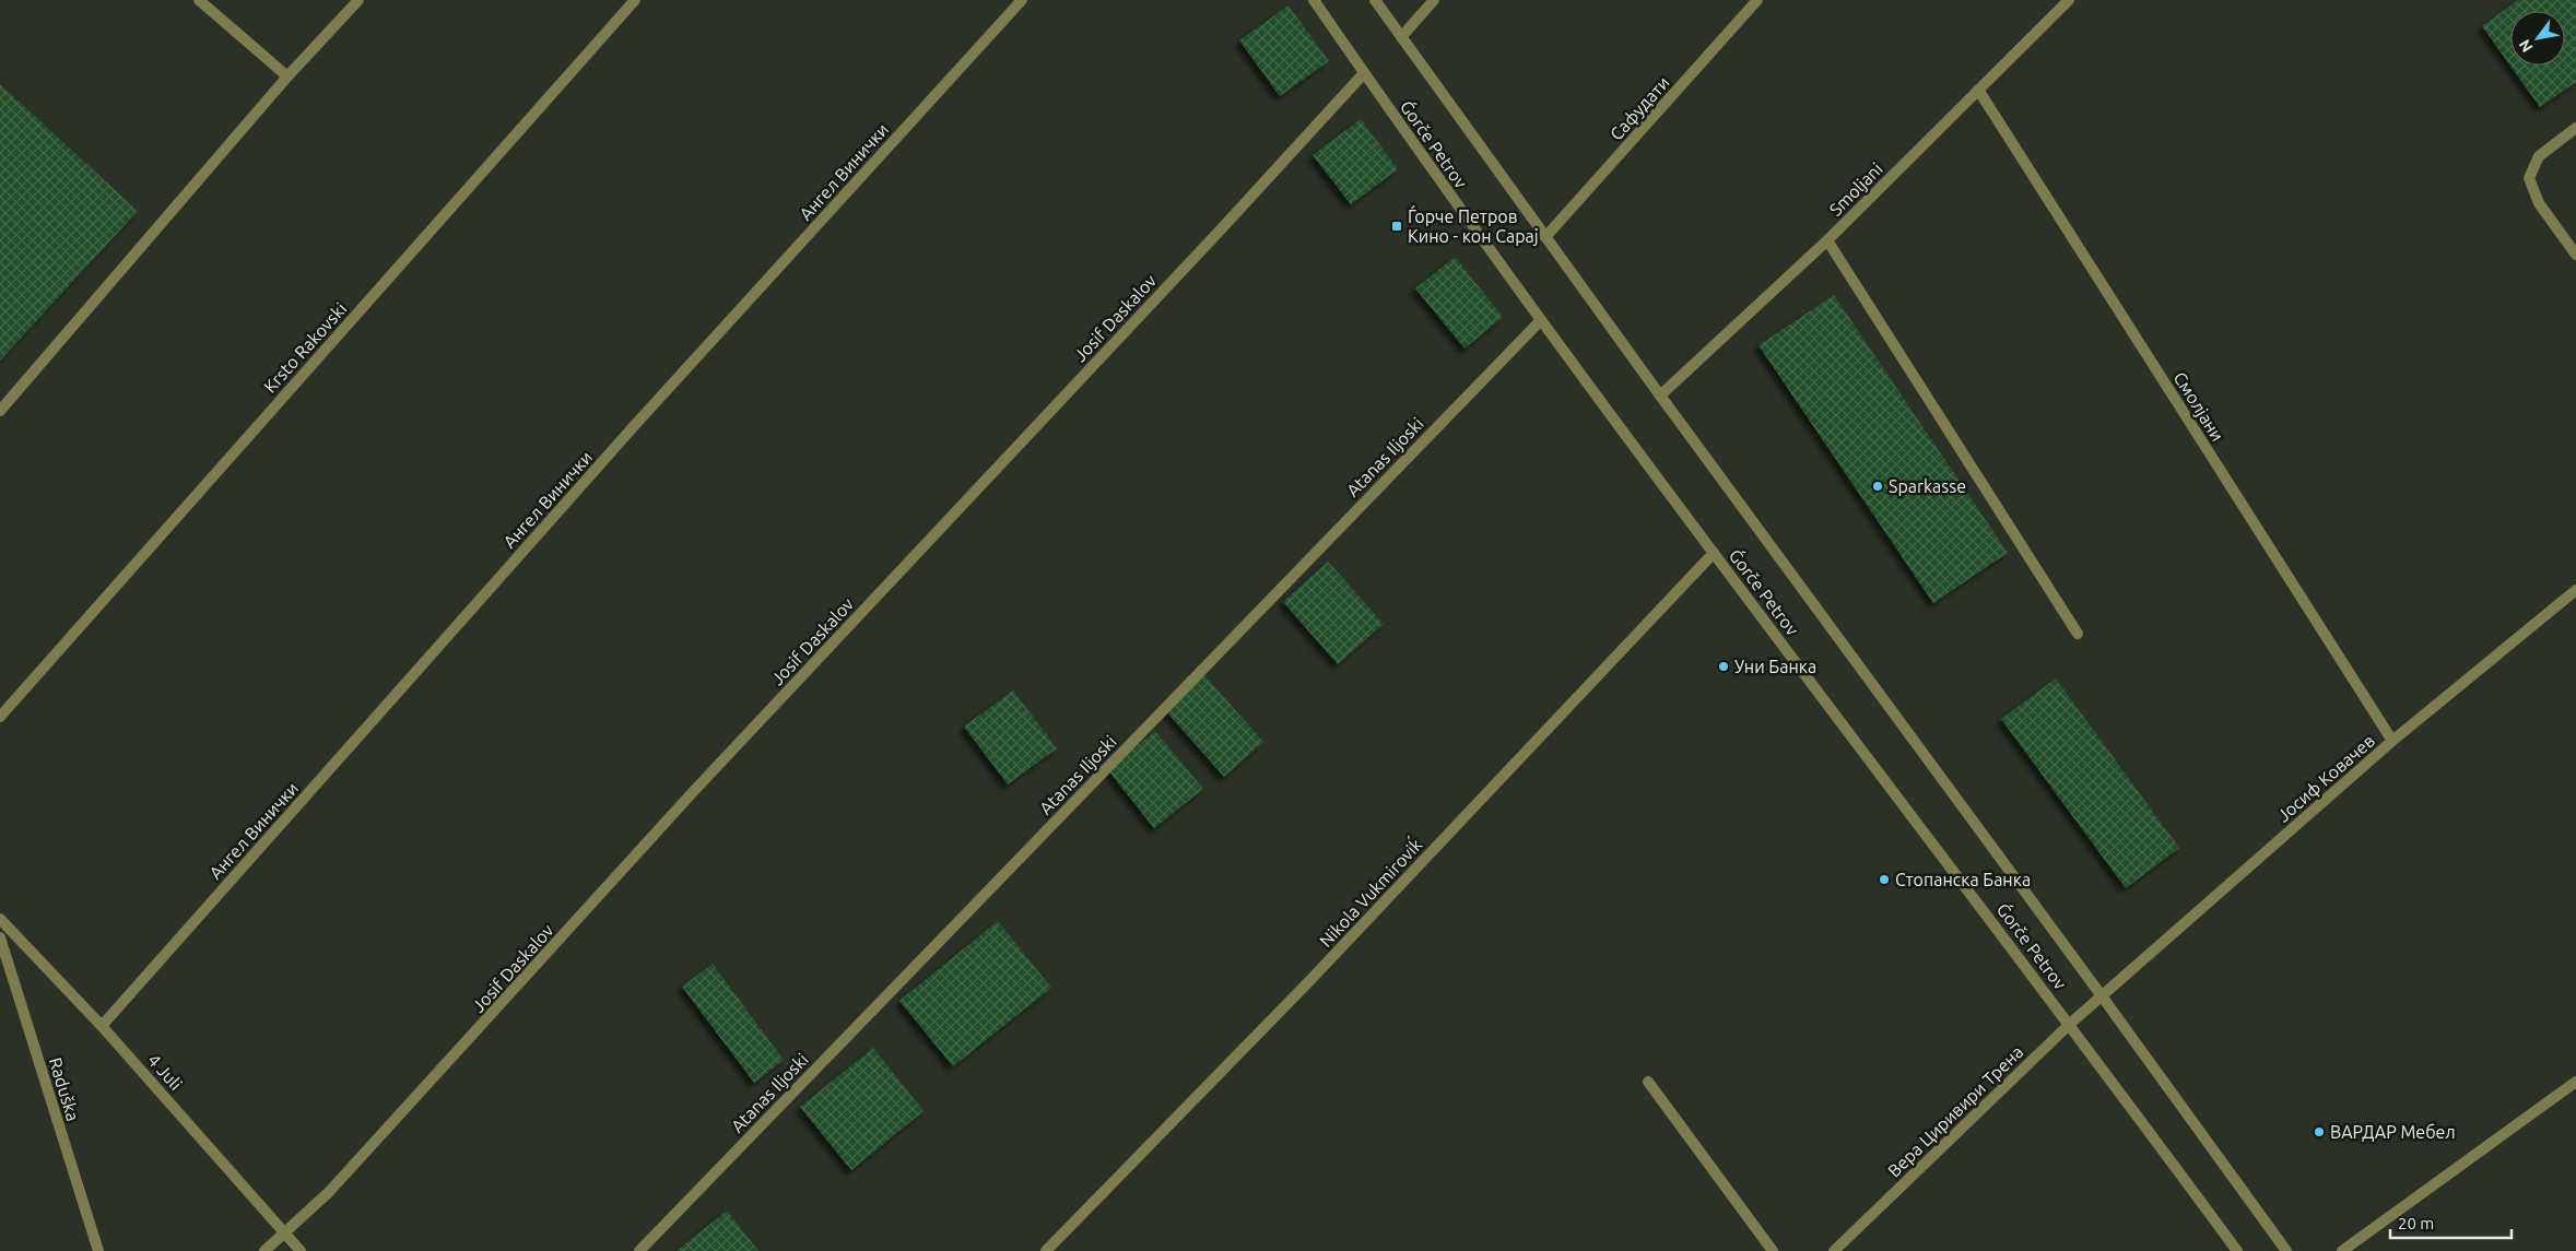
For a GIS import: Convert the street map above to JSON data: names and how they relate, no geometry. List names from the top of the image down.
{
  "streets": {
    "street": [
      "Сафудати",
      "Ǵorče Petrov",
      "Ангел Винички",
      "Smoljani",
      "Josif Daskalov",
      "Krsto Rakovski",
      "Смолјани",
      "Atanas Iljoski",
      "Јосиф Ковачев",
      "Nikola Vukmiroviḱ",
      "4 Juli",
      "Raduška",
      "Вера Циривири Трена"
    ]
  },
  "crossings": [
    ["Сафудати", "Ǵorče Petrov"],
    ["Ǵorče Petrov", "Smoljani"],
    ["Ǵorče Petrov", "Josif Daskalov"],
    ["Ǵorče Petrov", "Atanas Iljoski"],
    ["Ǵorče Petrov", "Јосиф Ковачев"],
    ["Ǵorče Petrov", "Nikola Vukmiroviḱ"],
    ["Ǵorče Petrov", "Вера Циривири Трена"],
    ["Ангел Винички", "4 Juli"],
    ["Smoljani", "Смолјани"],
    ["Josif Daskalov", "4 Juli"],
    ["Смолјани", "Јосиф Ковачев"],
    ["Јосиф Ковачев", "Вера Циривири Трена"]
  ],
  "places": {
    "transit": ["Ѓорче Петров Кино - кон Сарај"],
    "other": [
      "Sparkasse",
      "Уни Банка",
      "Стопанска Банка",
      "ВАРДАР Мебел"
    ]
  },
  "scale_bar": "20 m",
  "north": "bottom left"
}
